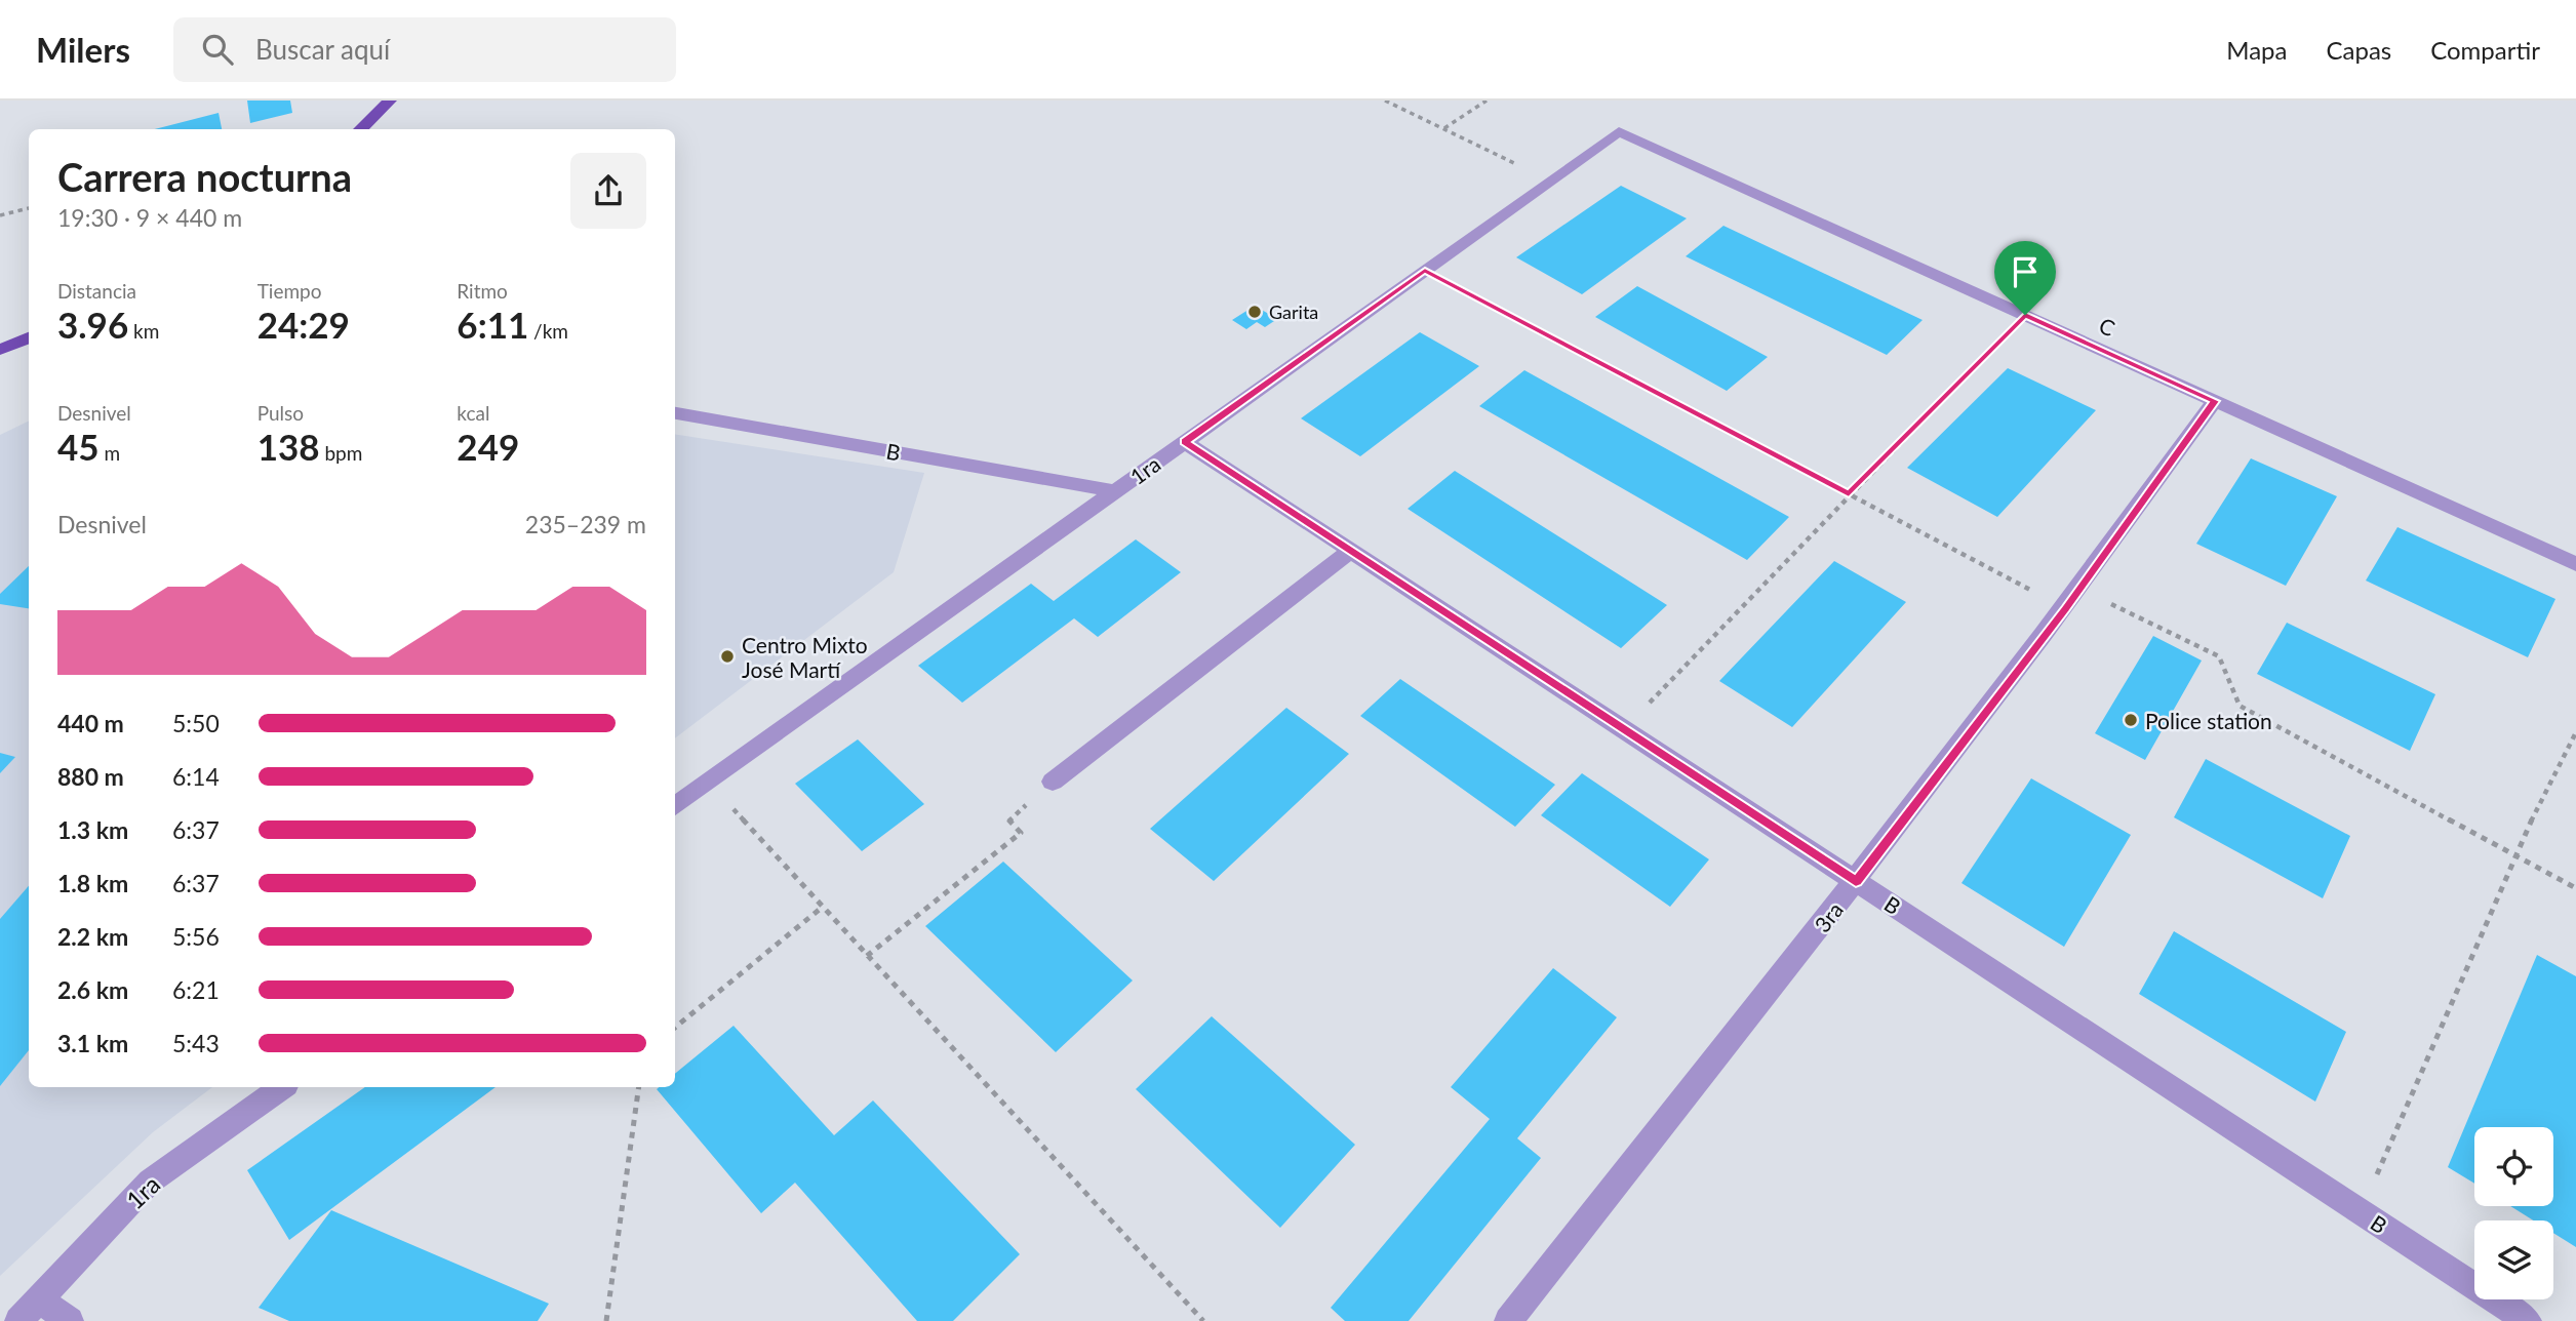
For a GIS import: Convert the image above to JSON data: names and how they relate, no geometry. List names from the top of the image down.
{
  "streets": {
    "street": [
      "C",
      "B",
      "1ra",
      "3ra"
    ]
  },
  "crossings": [
    ["C", "1ra"],
    ["C", "3ra"],
    ["B", "1ra"],
    ["B", "3ra"]
  ],
  "places": ["Garita", "Centro Mixto José Martí", "Police station"],
  "page": {
    "header": "Milers",
    "search": "Buscar aquí",
    "nav": ["Mapa", "Capas", "Compartir"],
    "heading": ["Carrera nocturna", "19:30 · 9 × 440 m"],
    "stats": [
      ["Distancia", "3.96 km"],
      ["Tiempo", "24:29"],
      ["Ritmo", "6:11 /km"],
      ["Desnivel", "45 m"],
      ["Pulso", "138 bpm"],
      ["kcal", "249"]
    ],
    "chart": ["Desnivel", "235–239 m"],
    "list": [
      {
        "name": "440 m",
        "note": "5:50"
      },
      {
        "name": "880 m",
        "note": "6:14"
      },
      {
        "name": "1.3 km",
        "note": "6:37"
      },
      {
        "name": "1.8 km",
        "note": "6:37"
      },
      {
        "name": "2.2 km",
        "note": "5:56"
      },
      {
        "name": "2.6 km",
        "note": "6:21"
      },
      {
        "name": "3.1 km",
        "note": "5:43"
      }
    ]
  }
}
